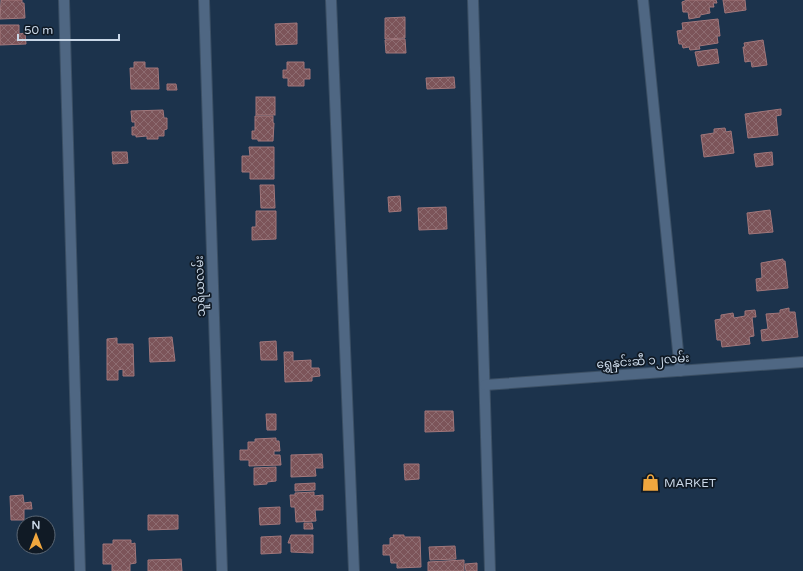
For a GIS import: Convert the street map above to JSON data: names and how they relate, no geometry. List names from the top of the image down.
{
  "streets": {
    "street": ["သူရိယလမ်း", "ရွှေနှင်းဆီ ၁၂လမ်း"]
  },
  "places": {
    "shop": ["MARKET"]
  },
  "scale_bar": "50 m",
  "north": "top"
}
